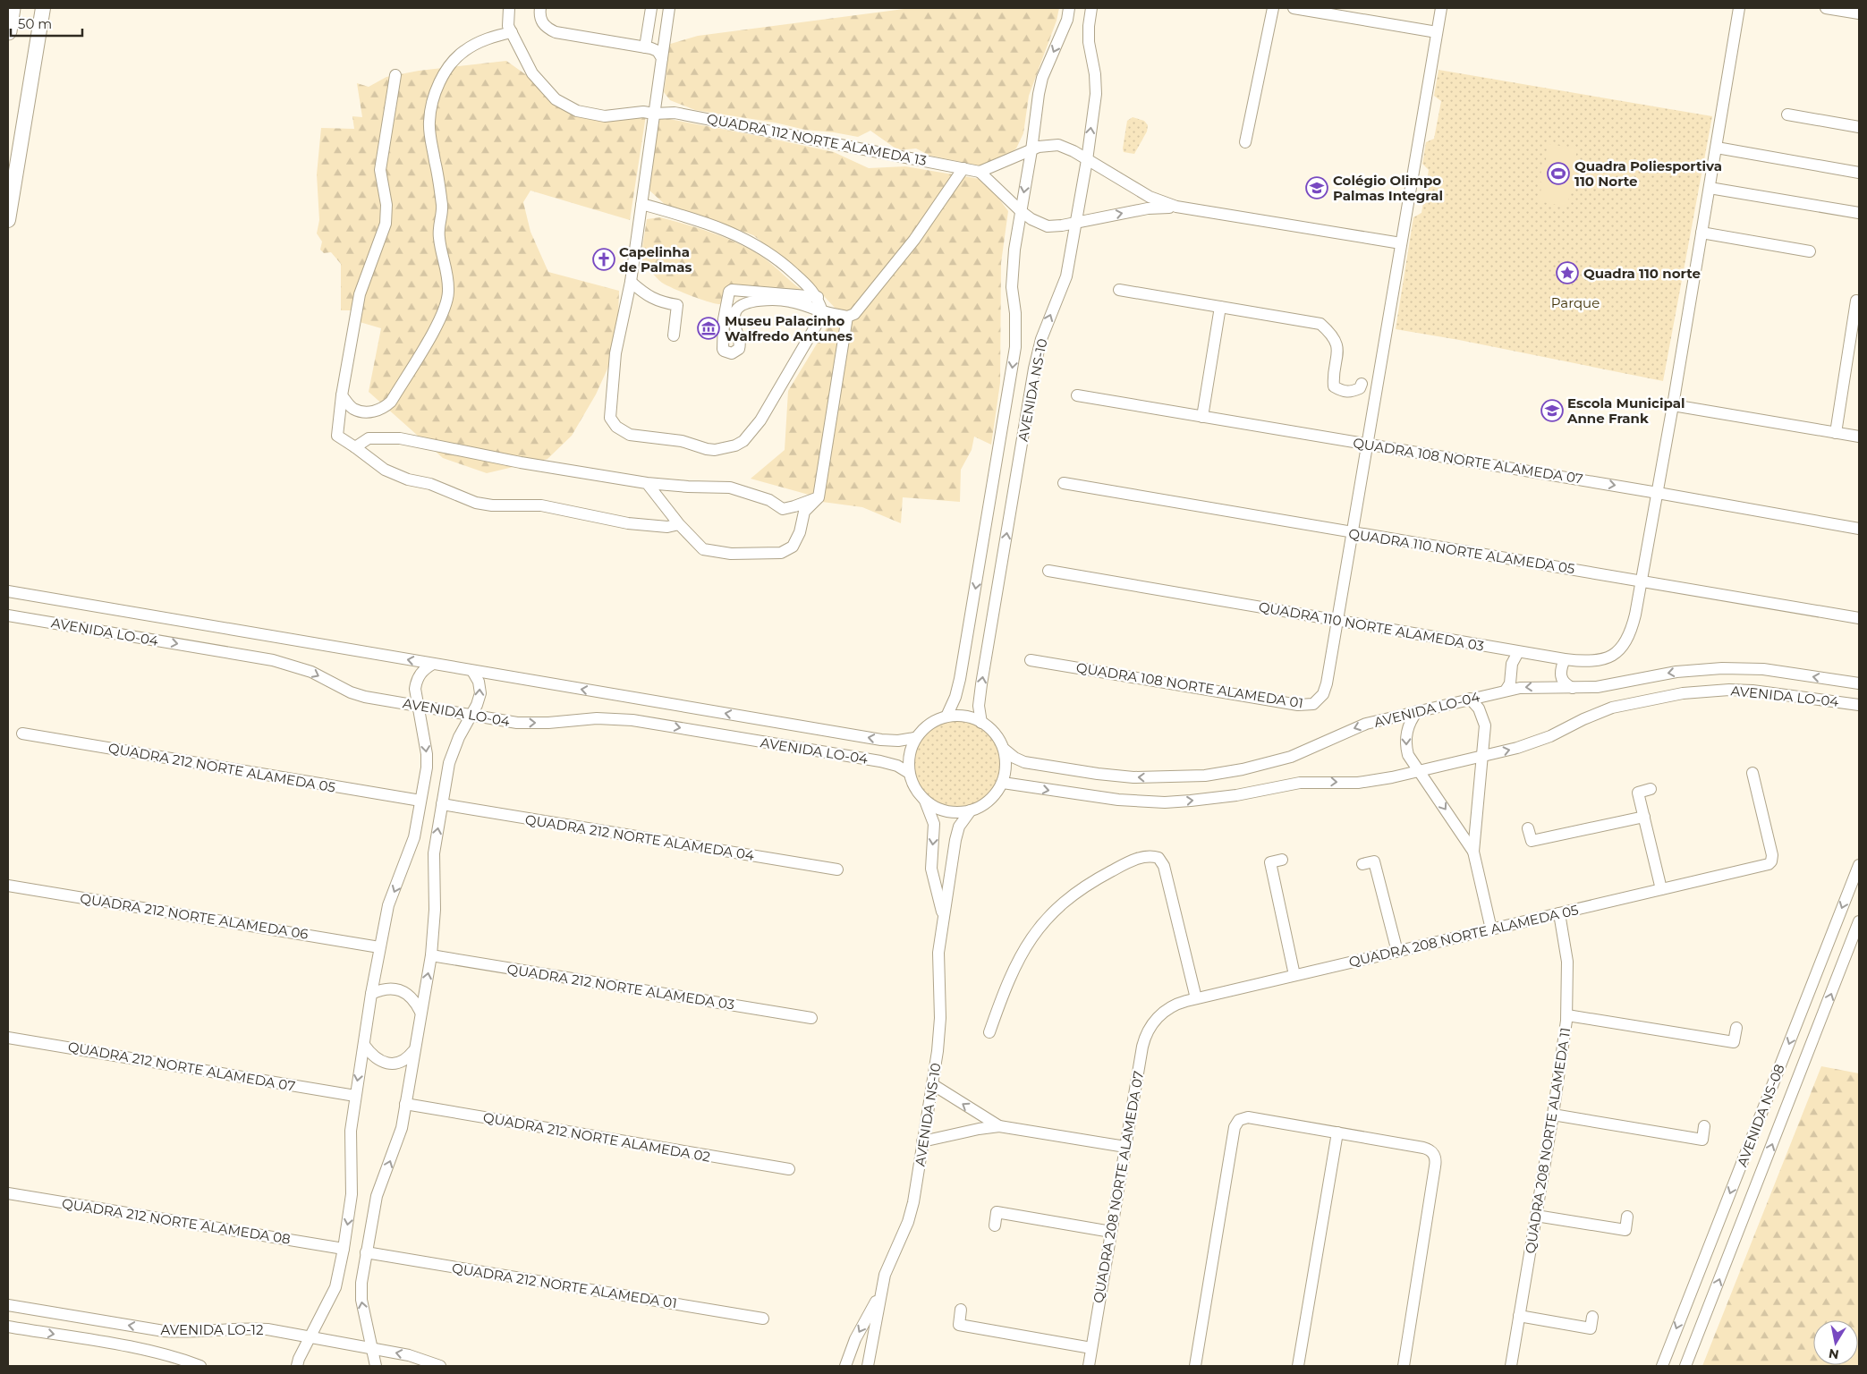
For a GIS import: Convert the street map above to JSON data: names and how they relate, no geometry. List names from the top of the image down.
{
  "streets": {
    "street": [
      "QUADRA 112 NORTE ALAMEDA 13",
      "AVENIDA NS-10",
      "QUADRA 108 NORTE ALAMEDA 07",
      "QUADRA 110 NORTE ALAMEDA 05",
      "QUADRA 110 NORTE ALAMEDA 03",
      "AVENIDA LO-04",
      "QUADRA 108 NORTE ALAMEDA 01",
      "QUADRA 212 NORTE ALAMEDA 05",
      "QUADRA 212 NORTE ALAMEDA 04",
      "QUADRA 212 NORTE ALAMEDA 06",
      "QUADRA 208 NORTE ALAMEDA 05",
      "QUADRA 212 NORTE ALAMEDA 03",
      "QUADRA 212 NORTE ALAMEDA 07",
      "AVENIDA NS-08",
      "QUADRA 212 NORTE ALAMEDA 02",
      "QUADRA 208 NORTE ALAMEDA 11",
      "QUADRA 208 NORTE ALAMEDA 07",
      "QUADRA 212 NORTE ALAMEDA 08",
      "QUADRA 212 NORTE ALAMEDA 01",
      "AVENIDA LO-12"
    ]
  },
  "crossings": [
    ["AVENIDA NS-10", "AVENIDA LO-04"],
    ["QUADRA 108 NORTE ALAMEDA 07", "QUADRA 110 NORTE ALAMEDA 03"],
    ["QUADRA 110 NORTE ALAMEDA 05", "QUADRA 110 NORTE ALAMEDA 03"],
    ["QUADRA 110 NORTE ALAMEDA 03", "QUADRA 108 NORTE ALAMEDA 01"],
    ["QUADRA 208 NORTE ALAMEDA 05", "QUADRA 208 NORTE ALAMEDA 11"],
    ["QUADRA 208 NORTE ALAMEDA 05", "QUADRA 208 NORTE ALAMEDA 07"]
  ],
  "one_way": ["QUADRA 108 NORTE ALAMEDA 07"],
  "parks": ["Parque"],
  "places": {
    "sports": ["Quadra Poliesportiva 110 Norte"],
    "school or university": ["Colégio Olimpo Palmas Integral", "Escola Municipal Anne Frank"],
    "church": ["Capelinha de Palmas"],
    "place": ["Quadra 110 norte"],
    "museum": ["Museu Palacinho Walfredo Antunes"]
  },
  "scale_bar": "50 m",
  "north": "bottom"
}
